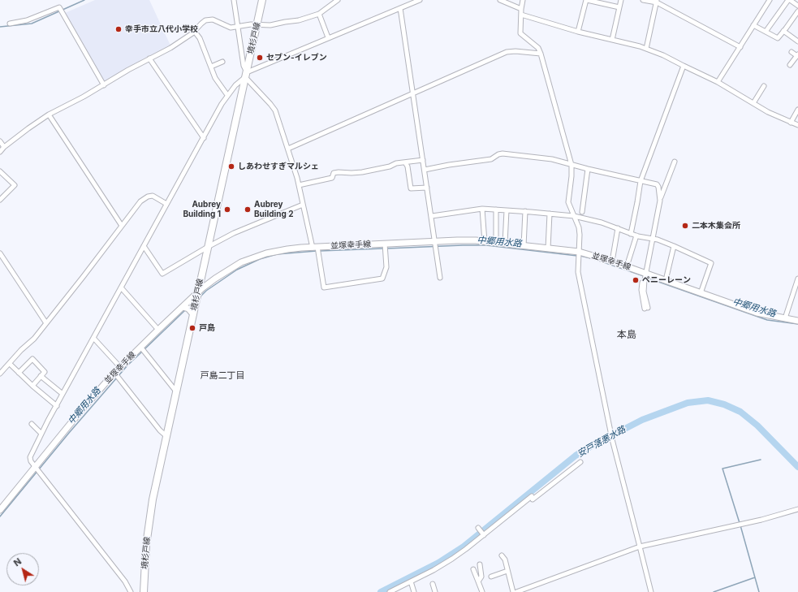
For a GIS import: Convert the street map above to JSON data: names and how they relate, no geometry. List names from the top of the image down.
{
  "streets": {
    "main road": ["境杉戸線", "並塚幸手線"]
  },
  "crossings": [
    ["境杉戸線", "並塚幸手線"]
  ],
  "districts": ["本島", "戸島二丁目"],
  "water": ["中郷用水路", "安戸落悪水路"],
  "places": [
    "幸手市立八代小学校",
    "セブン-イレブン",
    "しあわせすぎマルシェ",
    "Aubrey Building 1",
    "Aubrey Building 2",
    "二本木集会所",
    "ペニーレーン",
    "戸島"
  ],
  "north": "top left"
}
